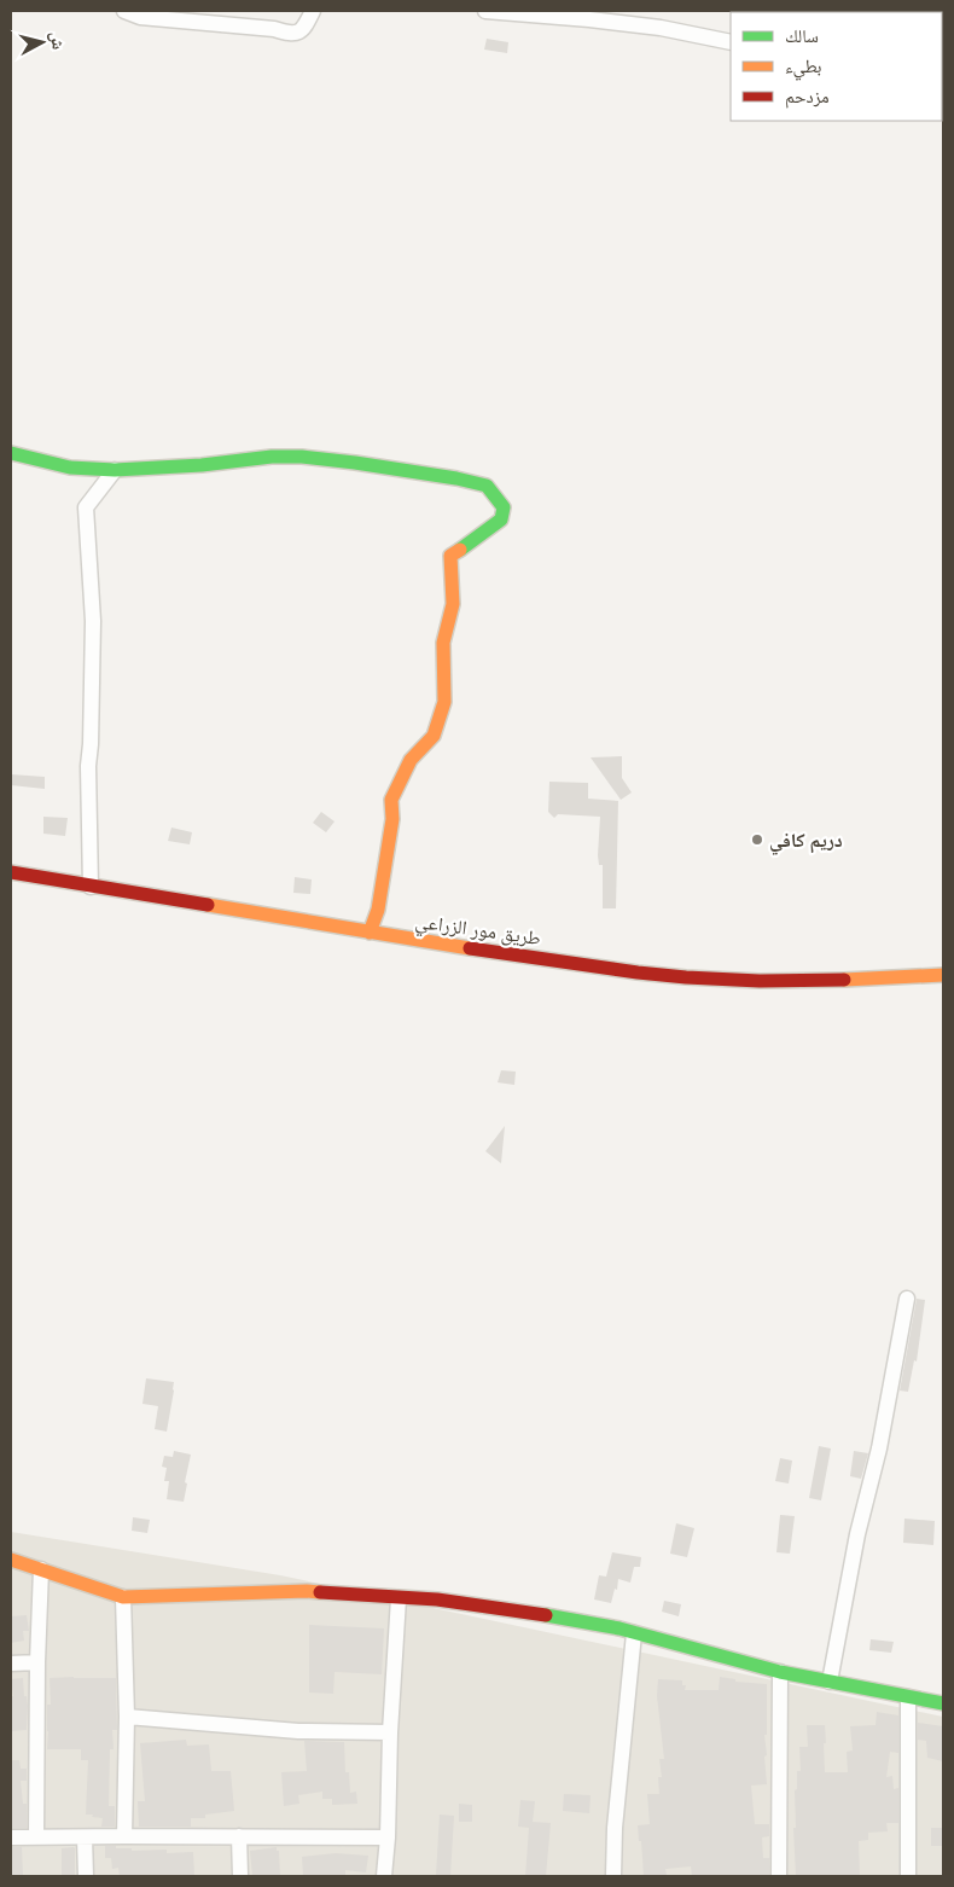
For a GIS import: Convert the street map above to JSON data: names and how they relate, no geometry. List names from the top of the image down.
{
  "streets": {
    "street": ["طريق مور الزراعي"]
  },
  "places": ["دريم كافي"],
  "legend": ["سالك", "بطيء", "مزدحم"],
  "north": "right"
}
